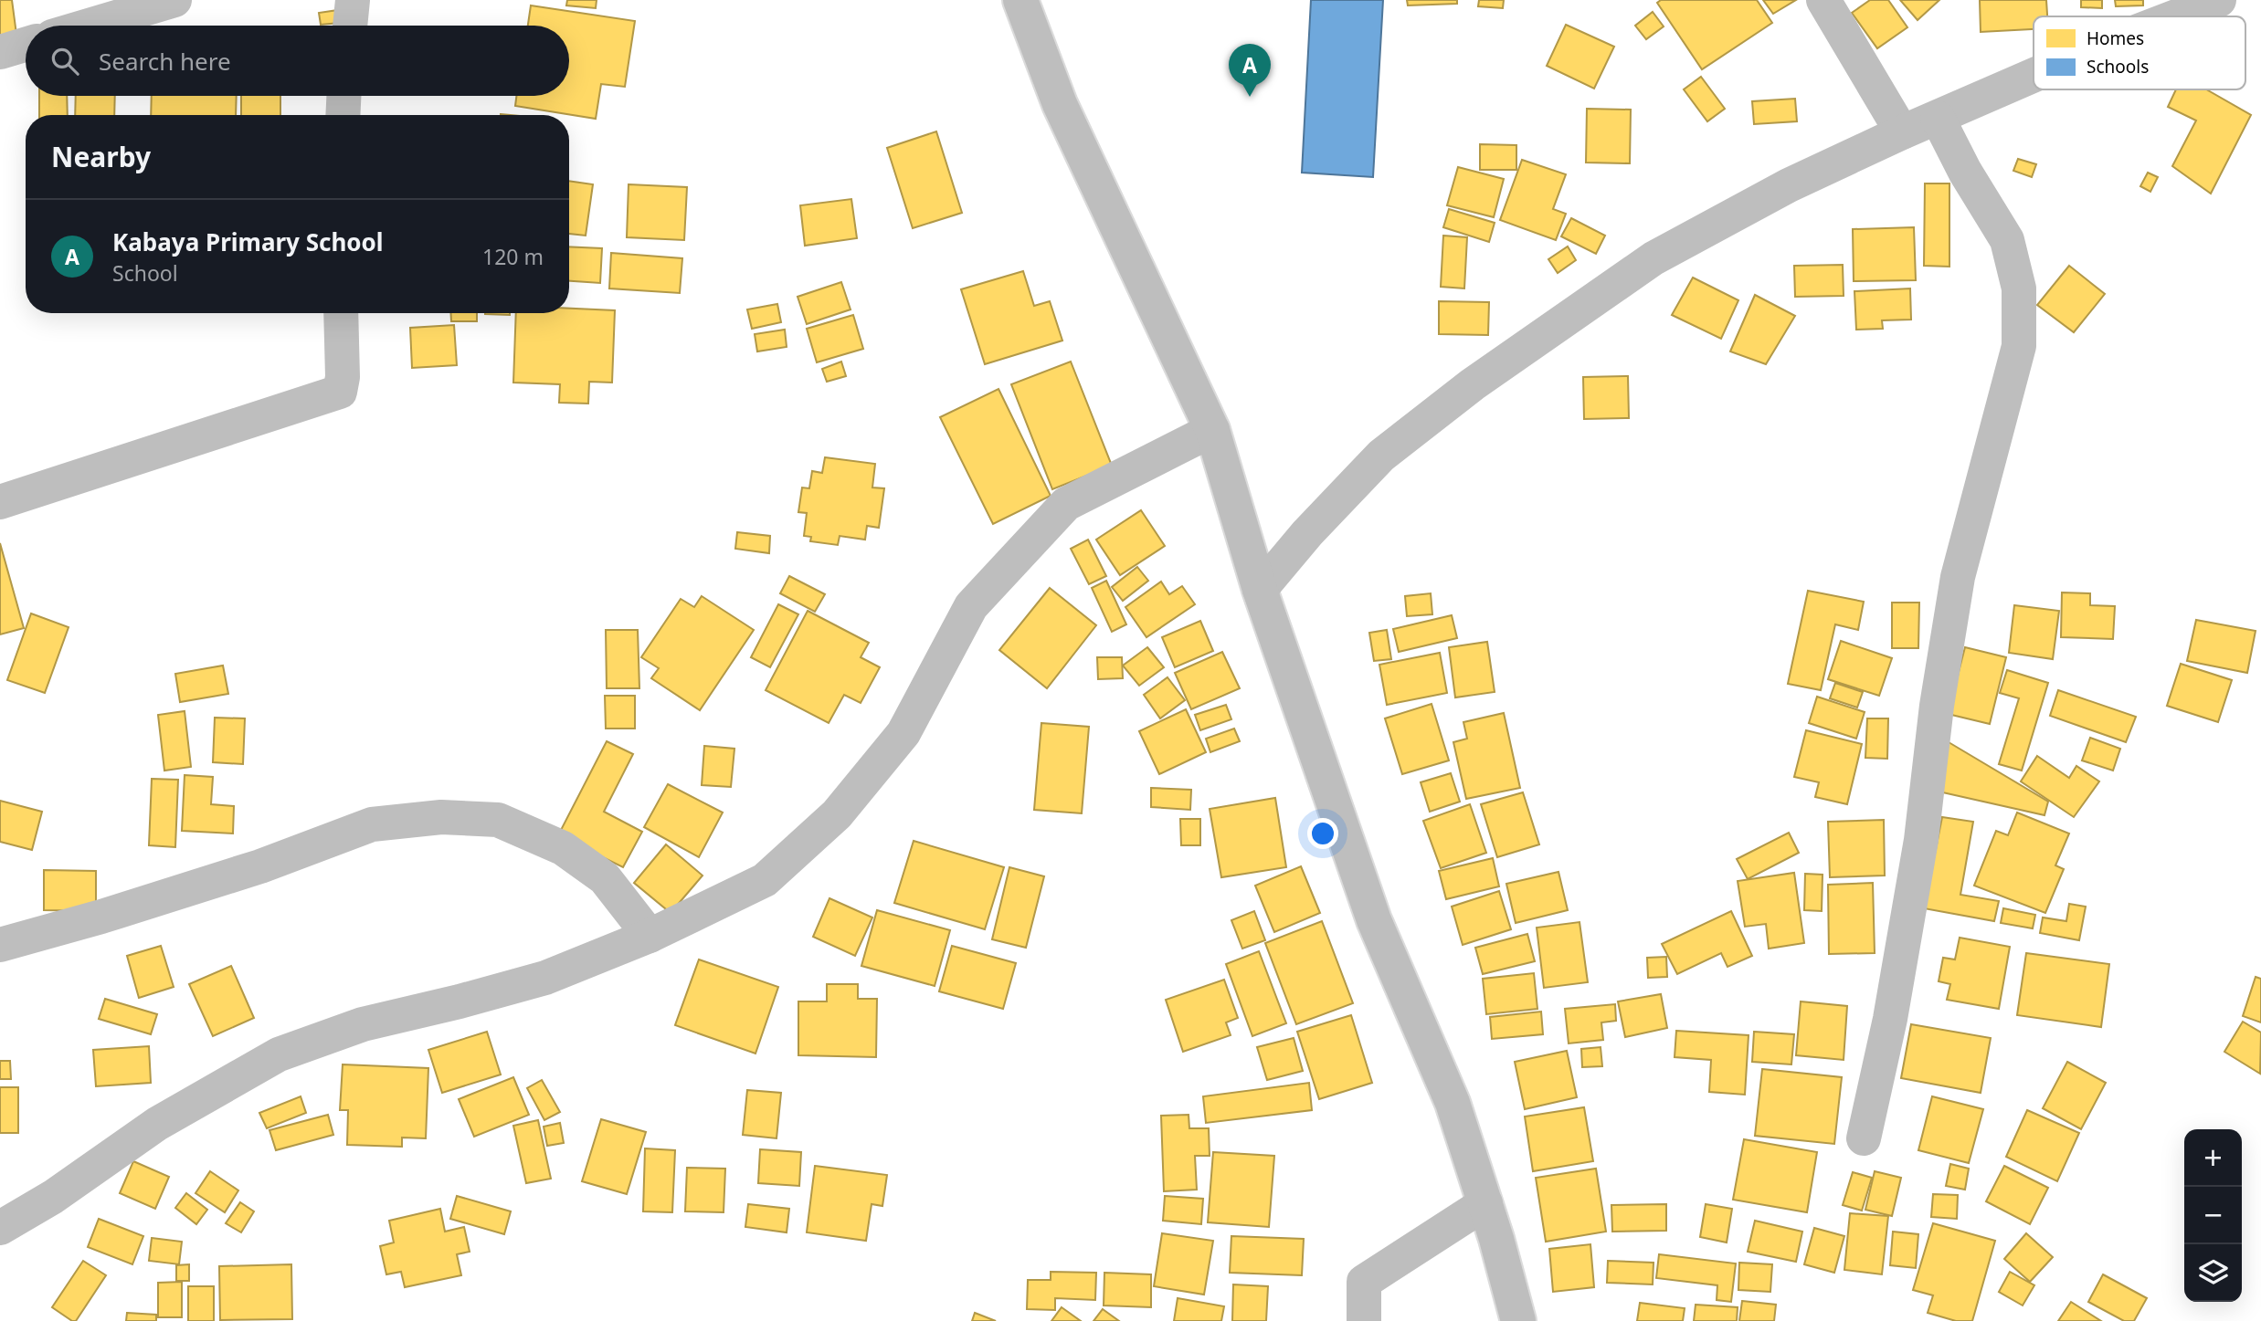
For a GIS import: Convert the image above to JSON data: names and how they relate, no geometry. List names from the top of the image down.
{
  "legend": ["Homes", "Schools"],
  "page": {
    "search": "Search here",
    "pins": "A",
    "heading": "Nearby",
    "list": [
      {
        "mark": "A",
        "name": "Kabaya Primary School",
        "note": "School",
        "value": "120 m"
      }
    ],
    "map_buttons": ["+", "−"]
  }
}
